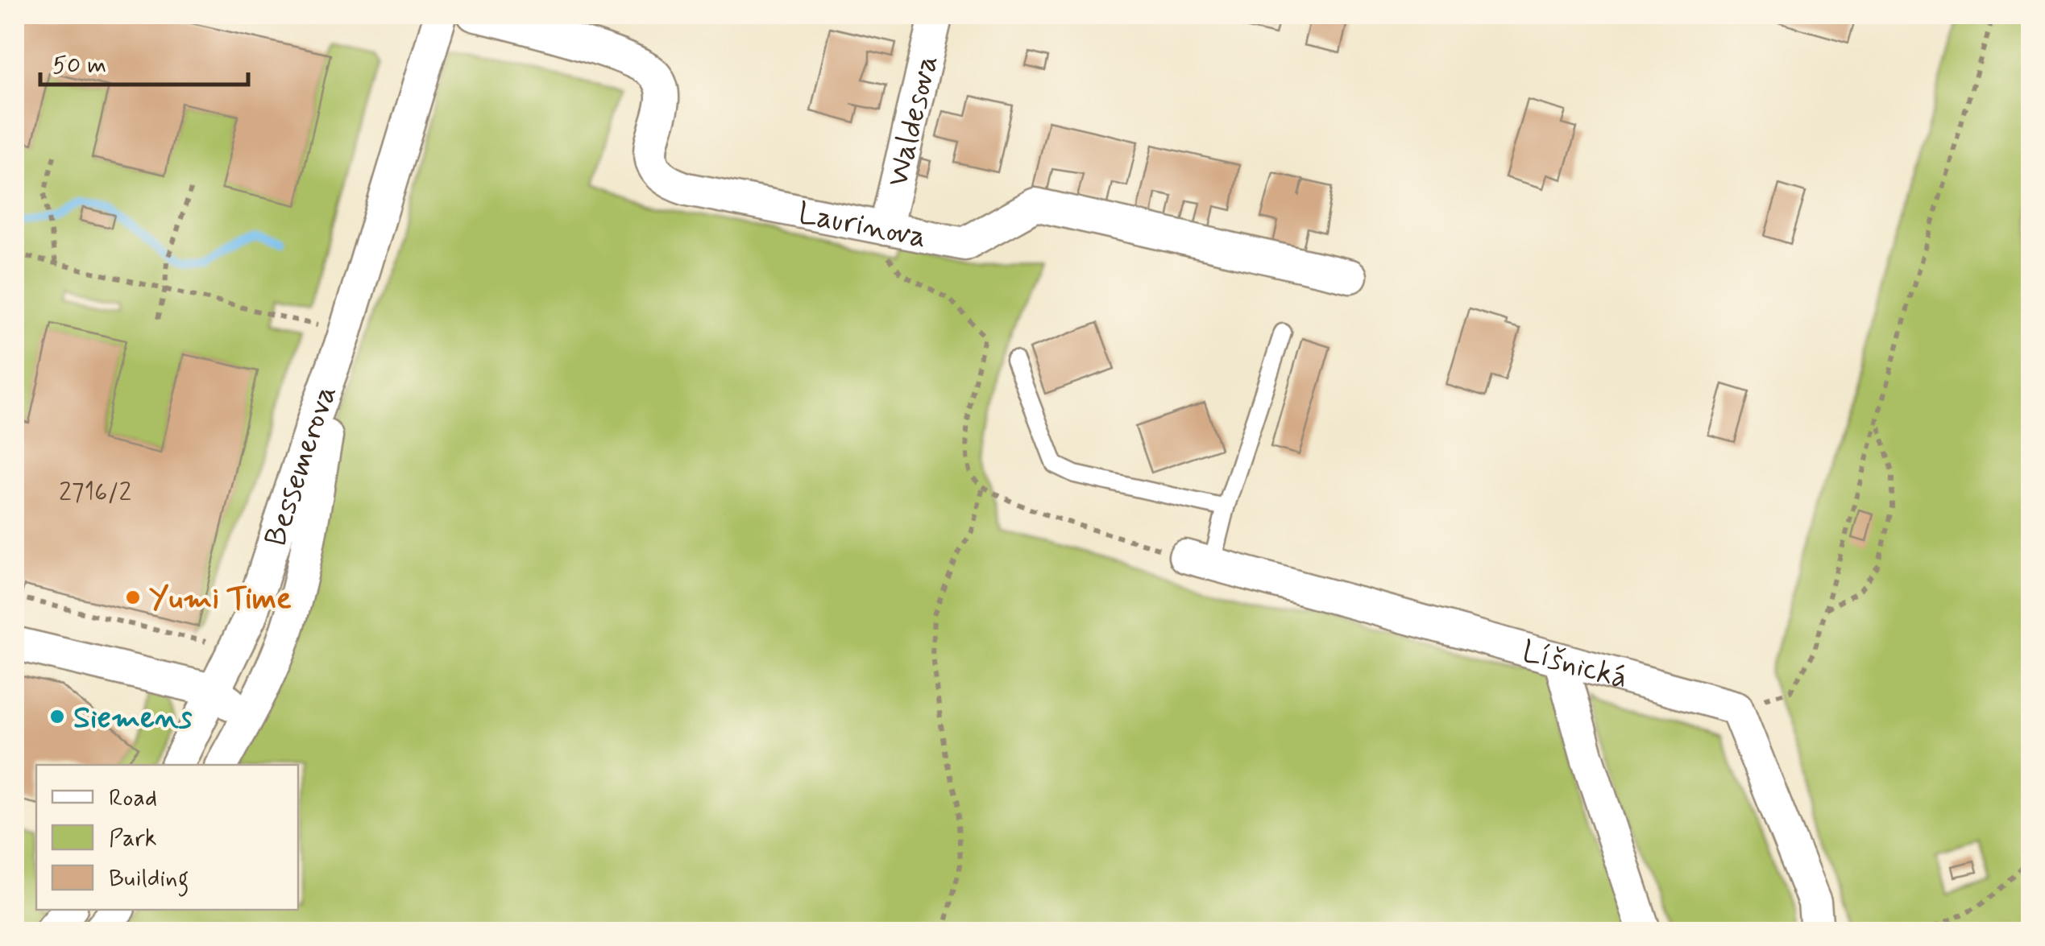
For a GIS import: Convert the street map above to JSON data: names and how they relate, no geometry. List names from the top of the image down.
{
  "streets": {
    "street": [
      "Waldesova",
      "Laurinova",
      "Bessemerova",
      "Líšnická"
    ]
  },
  "crossings": [
    ["Waldesova", "Laurinova"]
  ],
  "places": ["Yumi Time", "Siemens"],
  "house_numbers": ["2716/2"],
  "legend": ["Road", "Park", "Building"],
  "scale_bar": "50 m"
}
